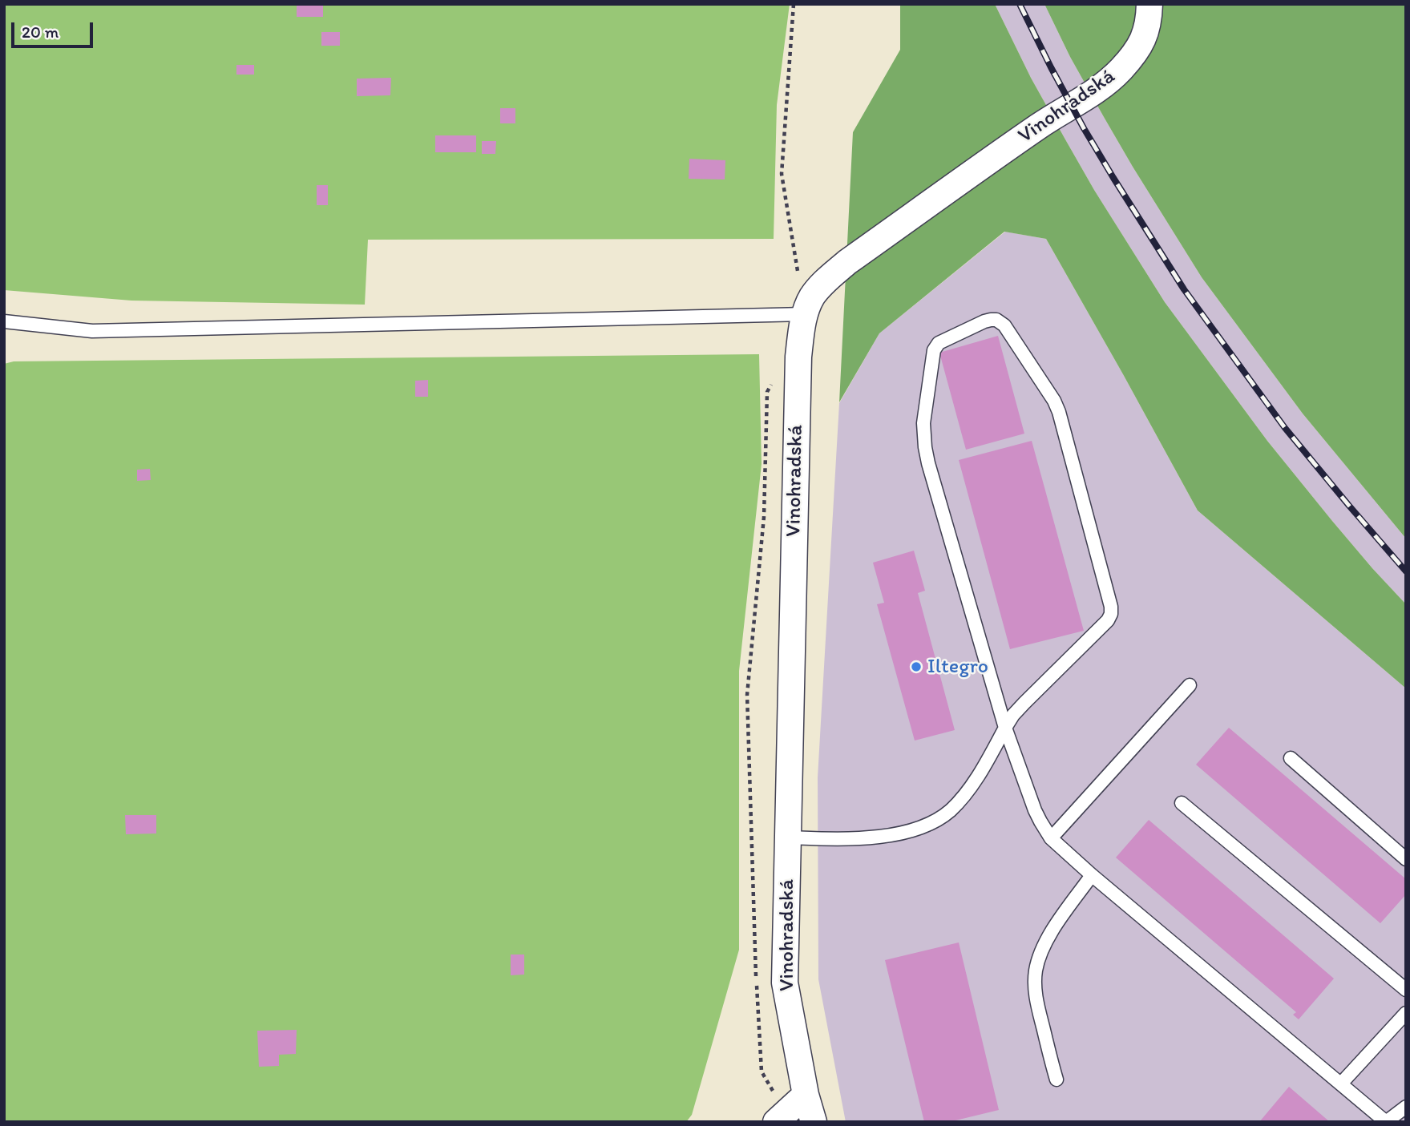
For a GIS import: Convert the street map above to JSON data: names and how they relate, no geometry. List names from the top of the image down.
{
  "streets": {
    "street": ["Vinohradská"]
  },
  "places": ["Iltegro"],
  "scale_bar": "20 m"
}
